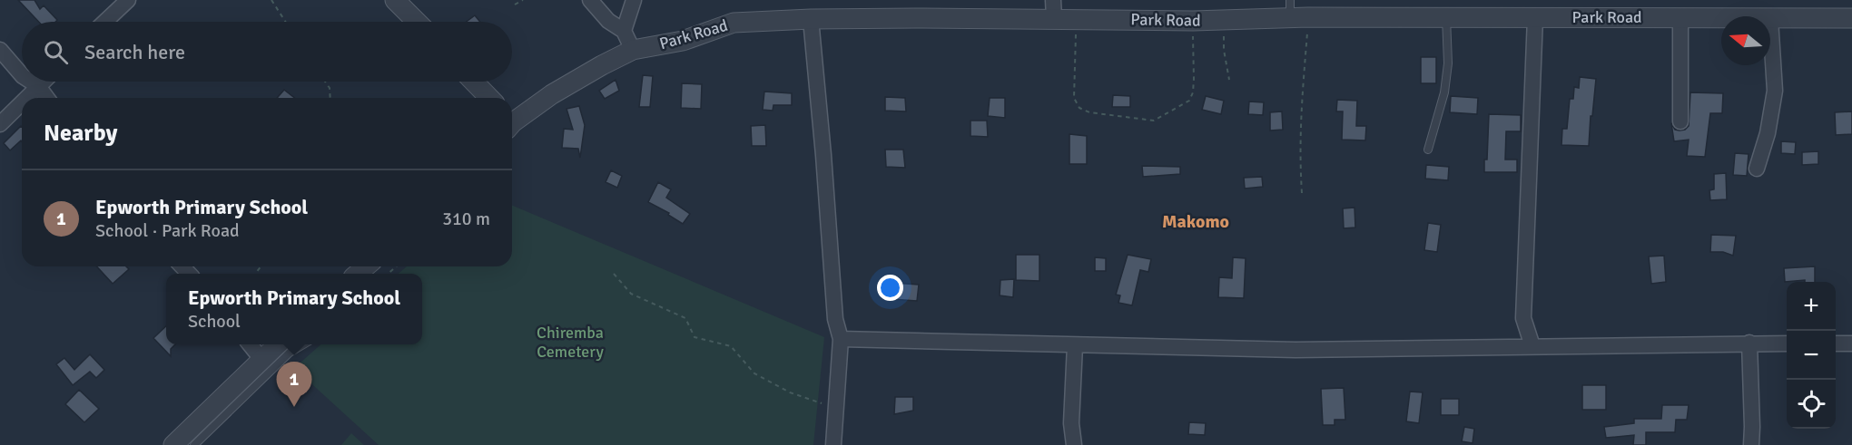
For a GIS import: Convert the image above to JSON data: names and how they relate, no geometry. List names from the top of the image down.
{
  "streets": {
    "street": ["Park Road"]
  },
  "districts": ["Makomo"],
  "parks": ["Chiremba Cemetery"],
  "north": "left",
  "page": {
    "search": "Search here",
    "heading": "Nearby",
    "list": [
      {
        "mark": "1",
        "name": "Epworth Primary School",
        "note": "School · Park Road",
        "value": "310 m"
      }
    ],
    "popup": ["Epworth Primary School", "School"],
    "map_buttons": ["+", "−"],
    "pins": "1"
  }
}
